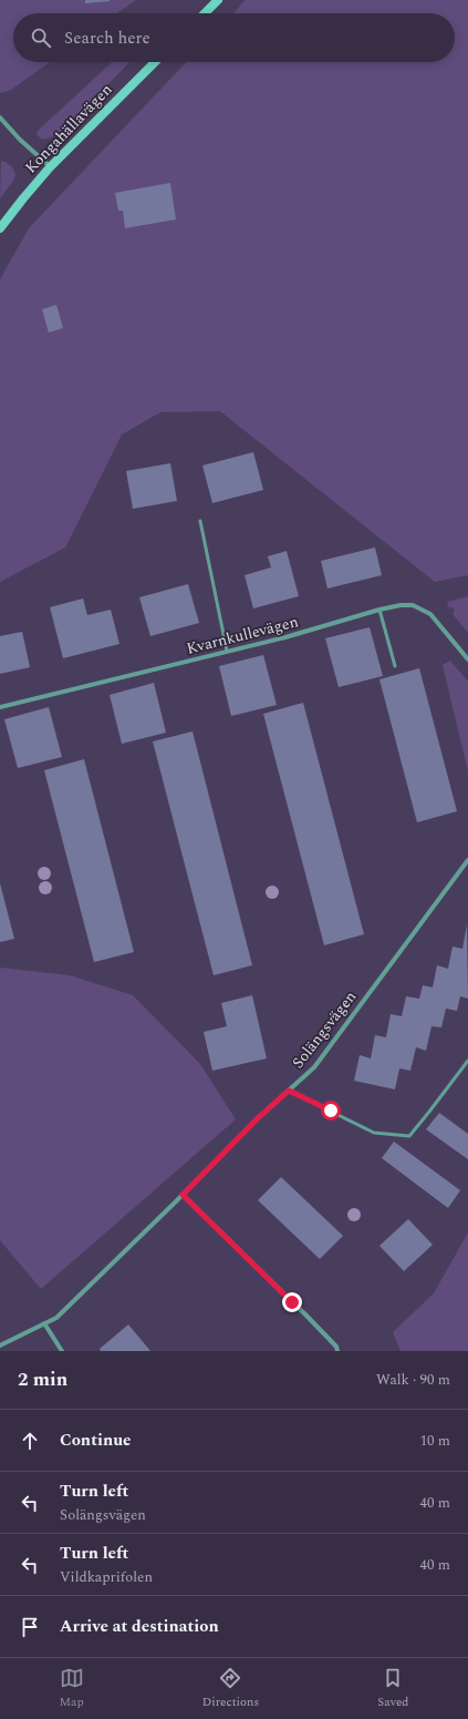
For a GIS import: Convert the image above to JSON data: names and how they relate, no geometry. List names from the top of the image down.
{
  "streets": {
    "street": ["Kongahällavägen", "Kvarnkullevägen", "Solängsvägen"]
  },
  "page": {
    "search": "Search here",
    "heading": ["2 min", "Walk · 90 m"],
    "list": [
      ["Continue", "10 m"],
      ["Turn left", "Solängsvägen", "40 m"],
      ["Turn left", "Vildkaprifolen", "40 m"],
      "Arrive at destination"
    ],
    "nav": ["Map", "Directions", "Saved"]
  }
}
